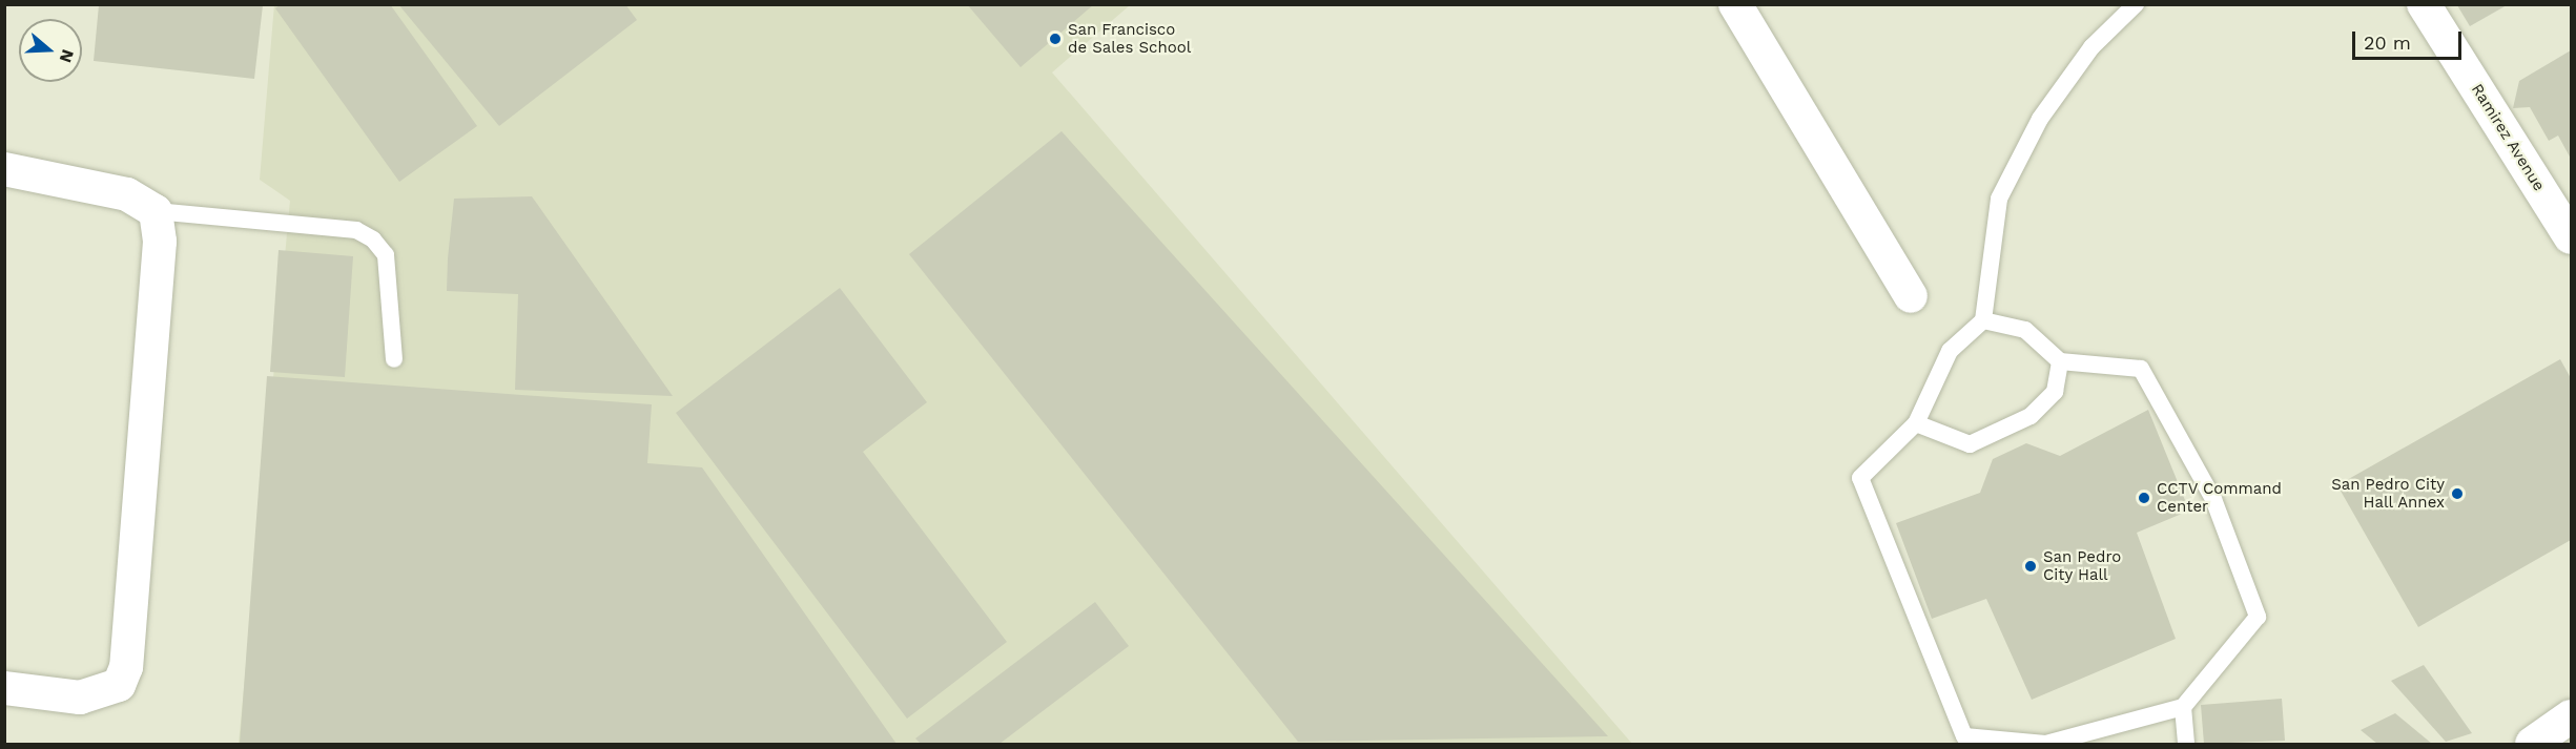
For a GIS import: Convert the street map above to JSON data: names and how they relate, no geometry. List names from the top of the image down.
{
  "streets": {
    "street": ["Ramirez Avenue"]
  },
  "places": [
    "San Francisco de Sales School",
    "San Pedro City Hall Annex",
    "CCTV Command Center",
    "San Pedro City Hall"
  ],
  "scale_bar": "20 m",
  "north": "right"
}
